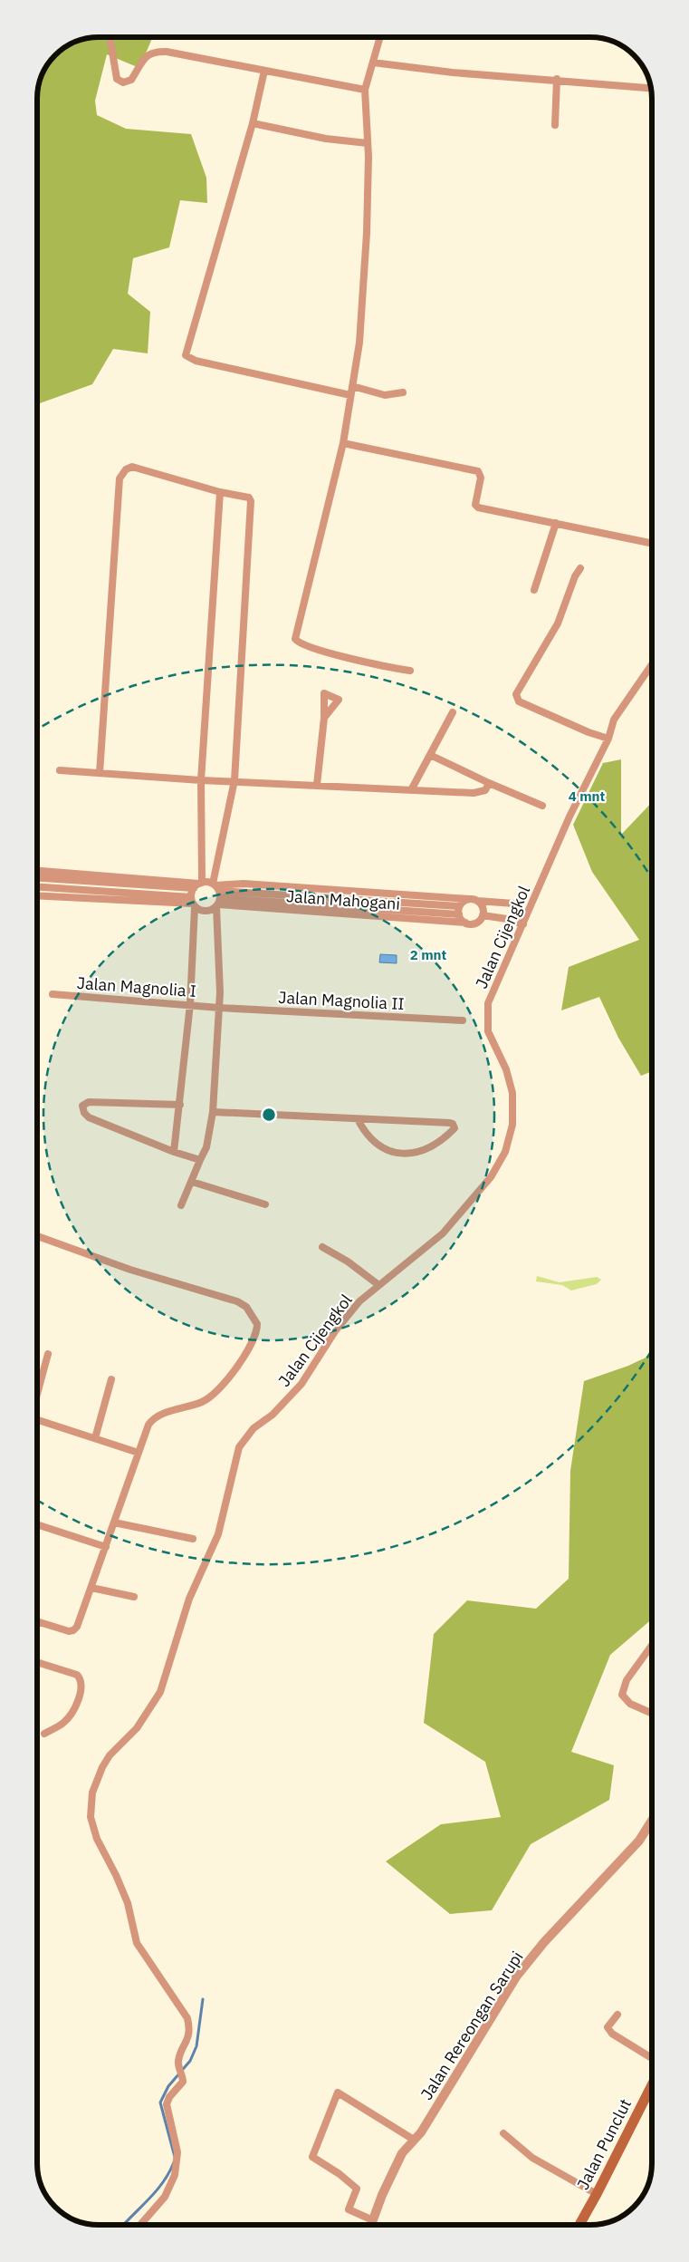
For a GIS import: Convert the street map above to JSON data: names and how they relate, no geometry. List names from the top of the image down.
{
  "streets": {
    "main road": ["Jalan Punclut"],
    "street": [
      "Jalan Mahogani",
      "Jalan Cijengkol",
      "Jalan Magnolia I",
      "Jalan Magnolia II",
      "Jalan Rereongan Sarupi"
    ]
  },
  "crossings": [
    ["Jalan Magnolia I", "Jalan Magnolia II"]
  ],
  "rings": ["4 mnt", "2 mnt"]
}
